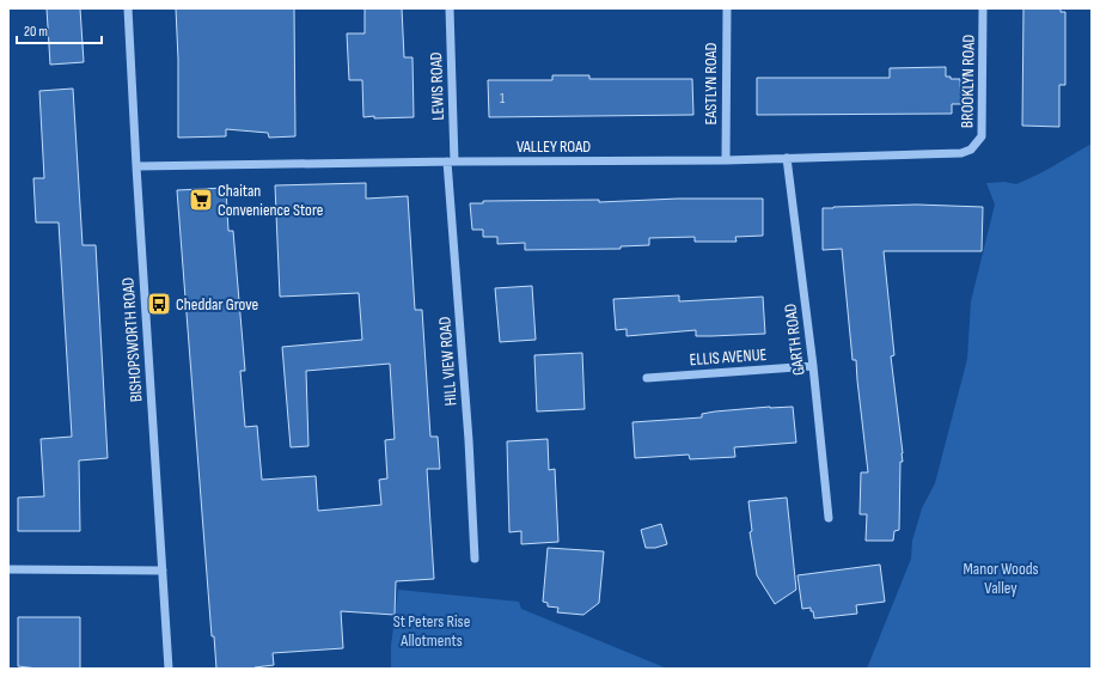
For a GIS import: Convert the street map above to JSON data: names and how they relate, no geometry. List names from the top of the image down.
{
  "streets": {
    "street": [
      "BROOKLYN ROAD",
      "EASTLYN ROAD",
      "LEWIS ROAD",
      "VALLEY ROAD",
      "BISHOPSWORTH ROAD",
      "GARTH ROAD",
      "ELLIS AVENUE",
      "HILL VIEW ROAD"
    ]
  },
  "crossings": [
    ["BROOKLYN ROAD", "VALLEY ROAD"],
    ["EASTLYN ROAD", "VALLEY ROAD"],
    ["LEWIS ROAD", "VALLEY ROAD"],
    ["LEWIS ROAD", "HILL VIEW ROAD"],
    ["VALLEY ROAD", "BISHOPSWORTH ROAD"],
    ["VALLEY ROAD", "GARTH ROAD"],
    ["VALLEY ROAD", "HILL VIEW ROAD"],
    ["GARTH ROAD", "ELLIS AVENUE"]
  ],
  "parks": ["Manor Woods Valley", "St Peters Rise Allotments"],
  "places": {
    "supermarket": ["Chaitan Convenience Store"],
    "bus stop": ["Cheddar Grove"]
  },
  "house_numbers": ["1"],
  "scale_bar": "20 m"
}
